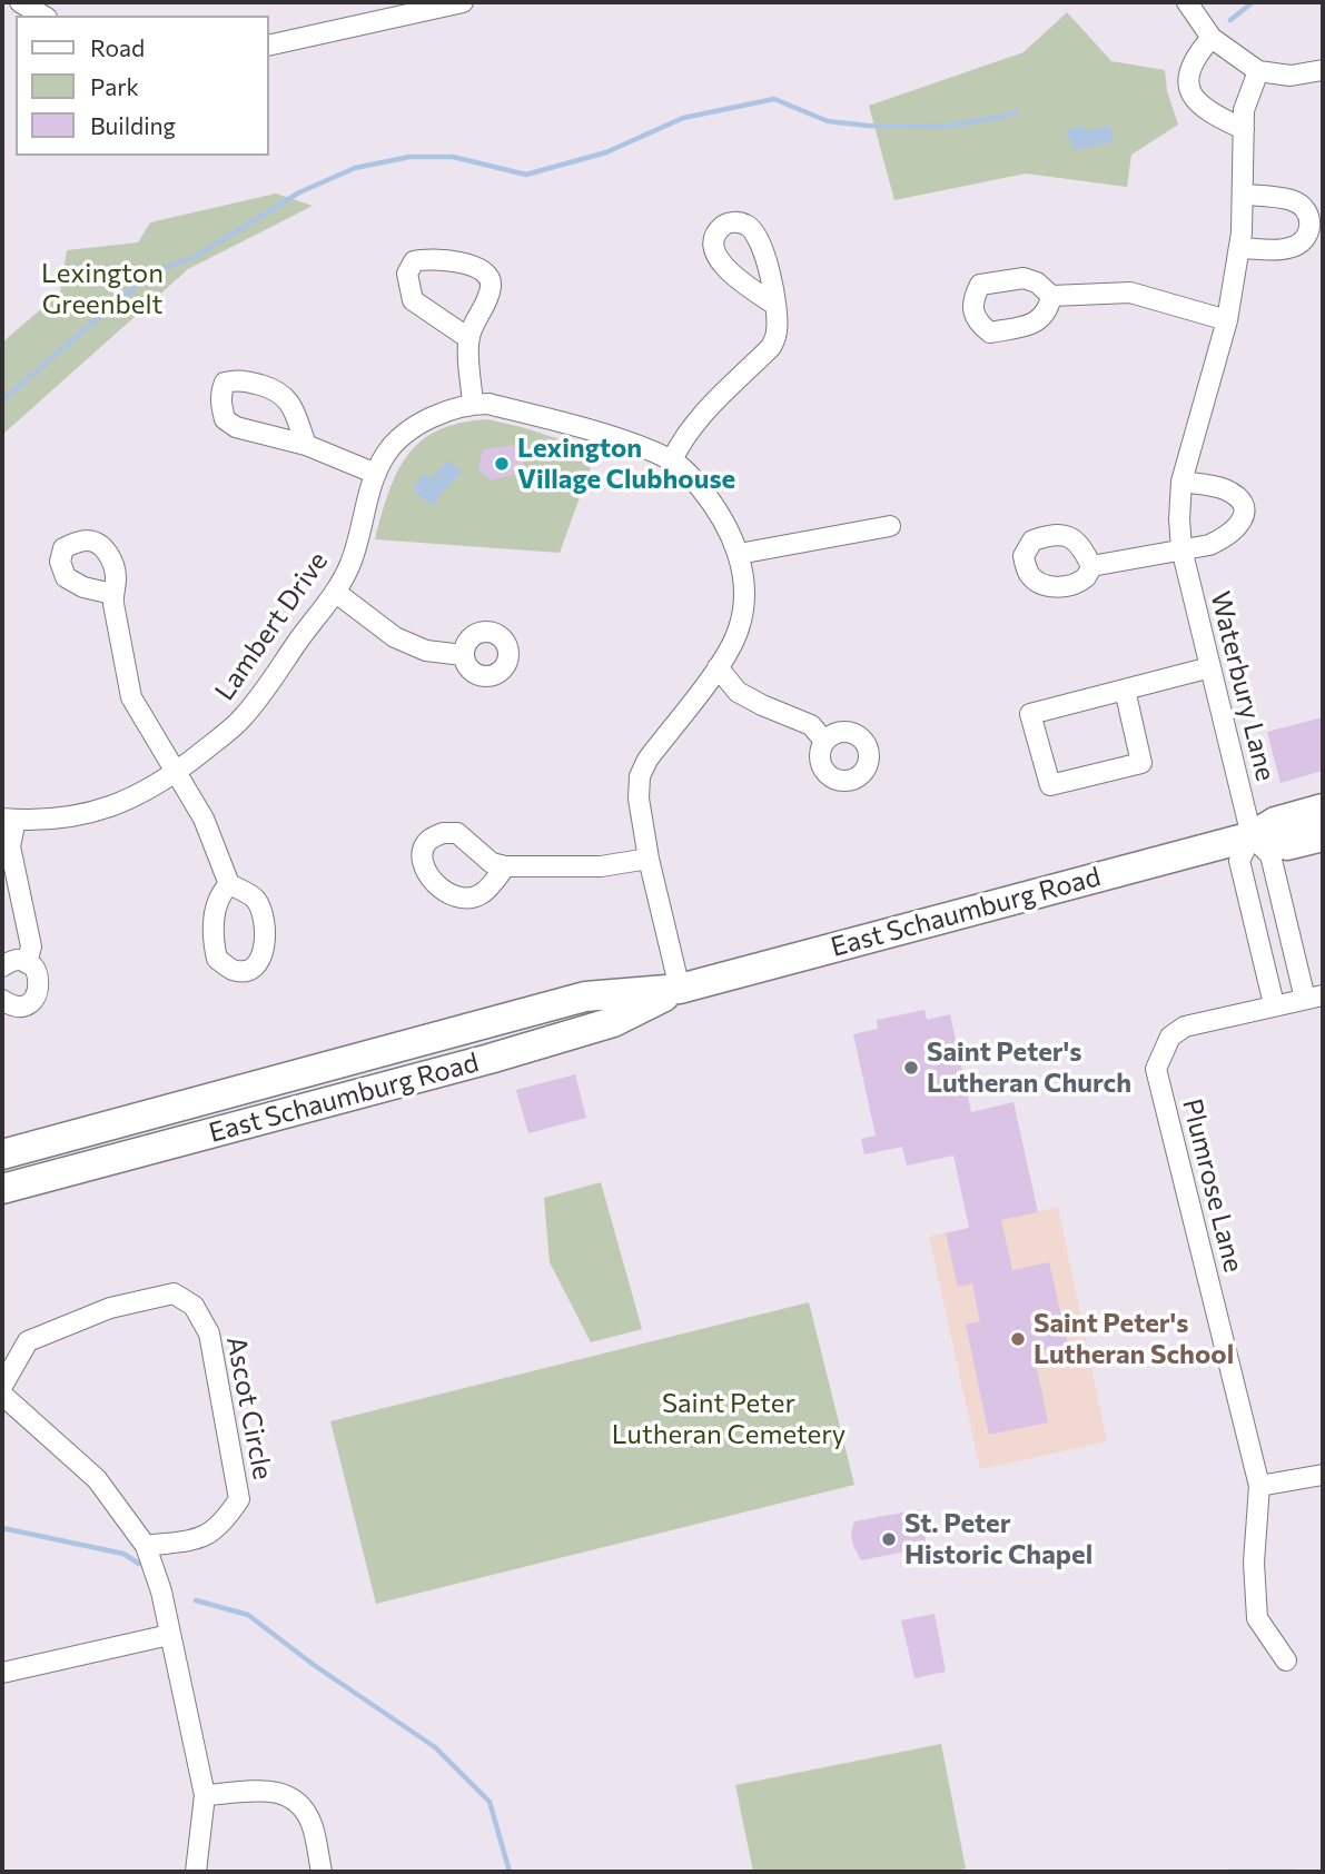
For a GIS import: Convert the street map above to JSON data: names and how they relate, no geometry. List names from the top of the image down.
{
  "streets": {
    "main road": ["East Schaumburg Road"],
    "street": [
      "Lambert Drive",
      "Waterbury Lane",
      "Plumrose Lane",
      "Ascot Circle"
    ]
  },
  "crossings": [
    ["Lambert Drive", "East Schaumburg Road"],
    ["Waterbury Lane", "East Schaumburg Road"],
    ["Waterbury Lane", "Plumrose Lane"]
  ],
  "parks": ["Lexington Greenbelt", "Saint Peter Lutheran Cemetery"],
  "places": [
    "Lexington Village Clubhouse",
    "Saint Peter's Lutheran Church",
    "Saint Peter's Lutheran School",
    "St. Peter Historic Chapel"
  ],
  "legend": ["Road", "Park", "Building"]
}
